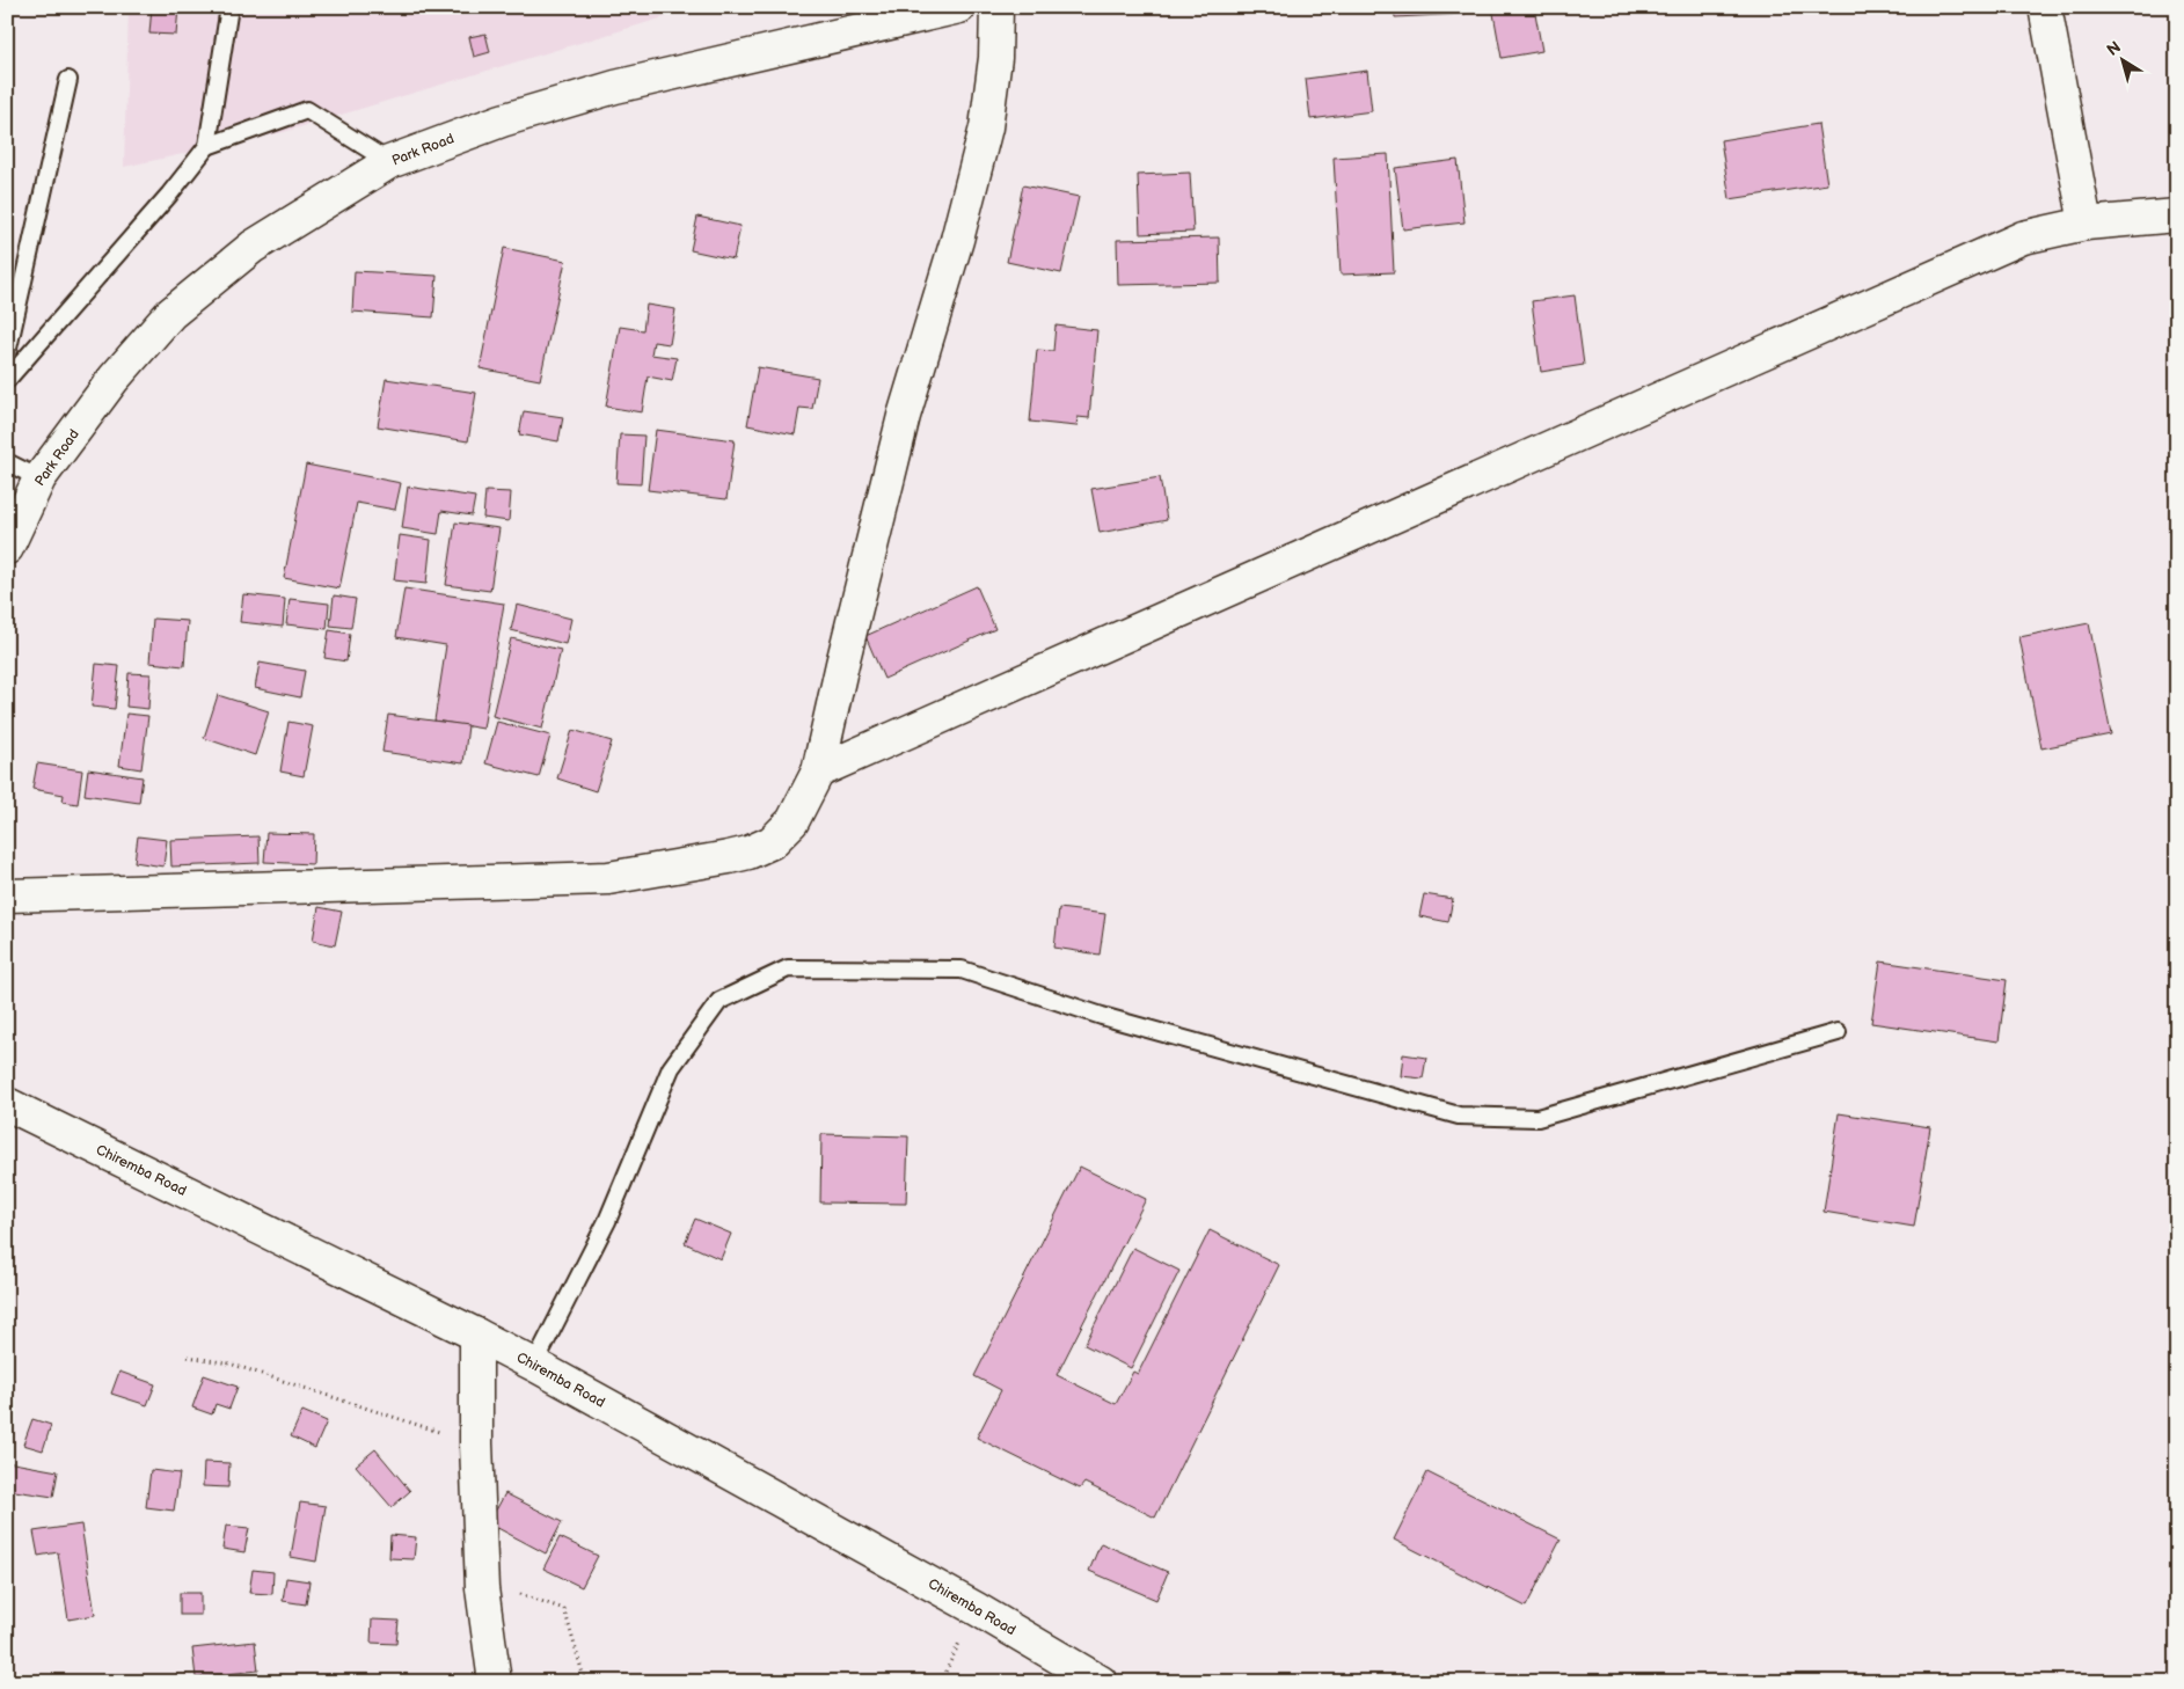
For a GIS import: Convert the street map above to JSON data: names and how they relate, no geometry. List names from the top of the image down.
{
  "streets": {
    "street": ["Park Road", "Chiremba Road"]
  },
  "north": "top left"
}
